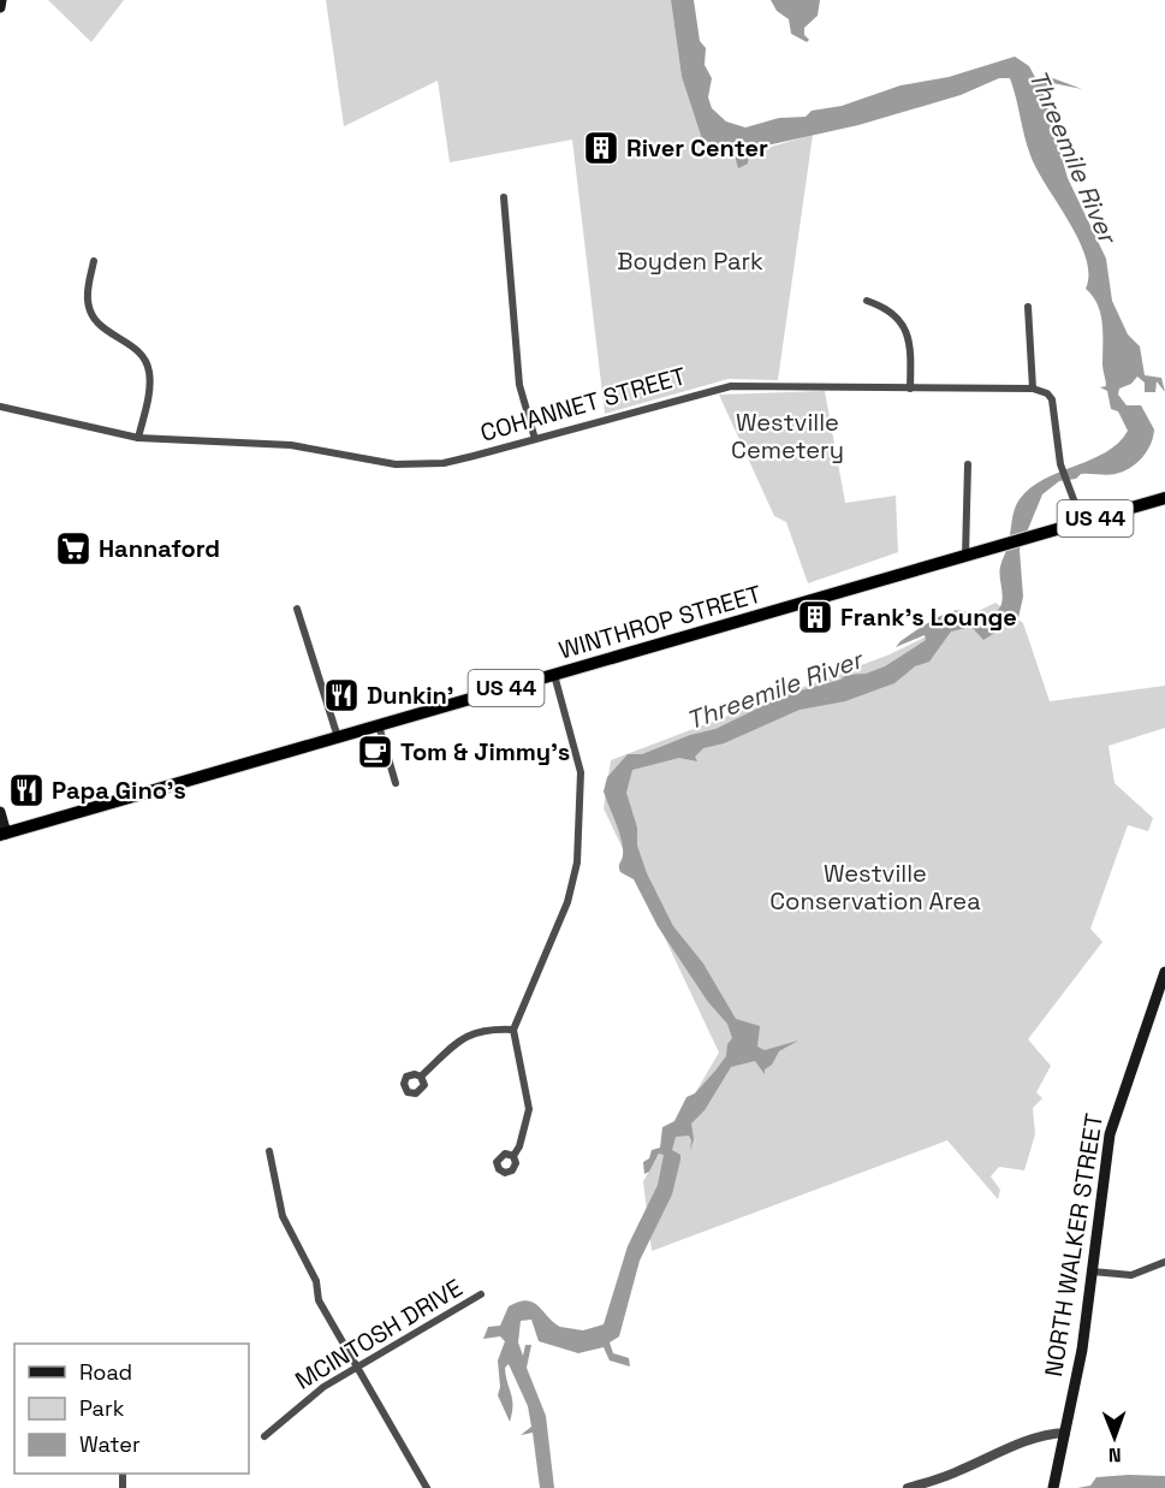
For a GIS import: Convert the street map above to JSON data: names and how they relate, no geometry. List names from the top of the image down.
{
  "streets": {
    "highway": ["US 44", "WINTHROP STREET"],
    "main road": ["NORTH WALKER STREET"],
    "street": ["COHANNET STREET", "MCINTOSH DRIVE"]
  },
  "water": ["Threemile River"],
  "parks": ["Boyden Park", "Westville Cemetery", "Westville Conservation Area"],
  "places": {
    "building": ["River Center", "Frank's Lounge"],
    "supermarket": ["Hannaford"],
    "restaurant": ["Dunkin'", "Papa Gino's"],
    "cafe": ["Tom & Jimmy's"]
  },
  "legend": ["Road", "Park", "Water"],
  "north": "bottom"
}
